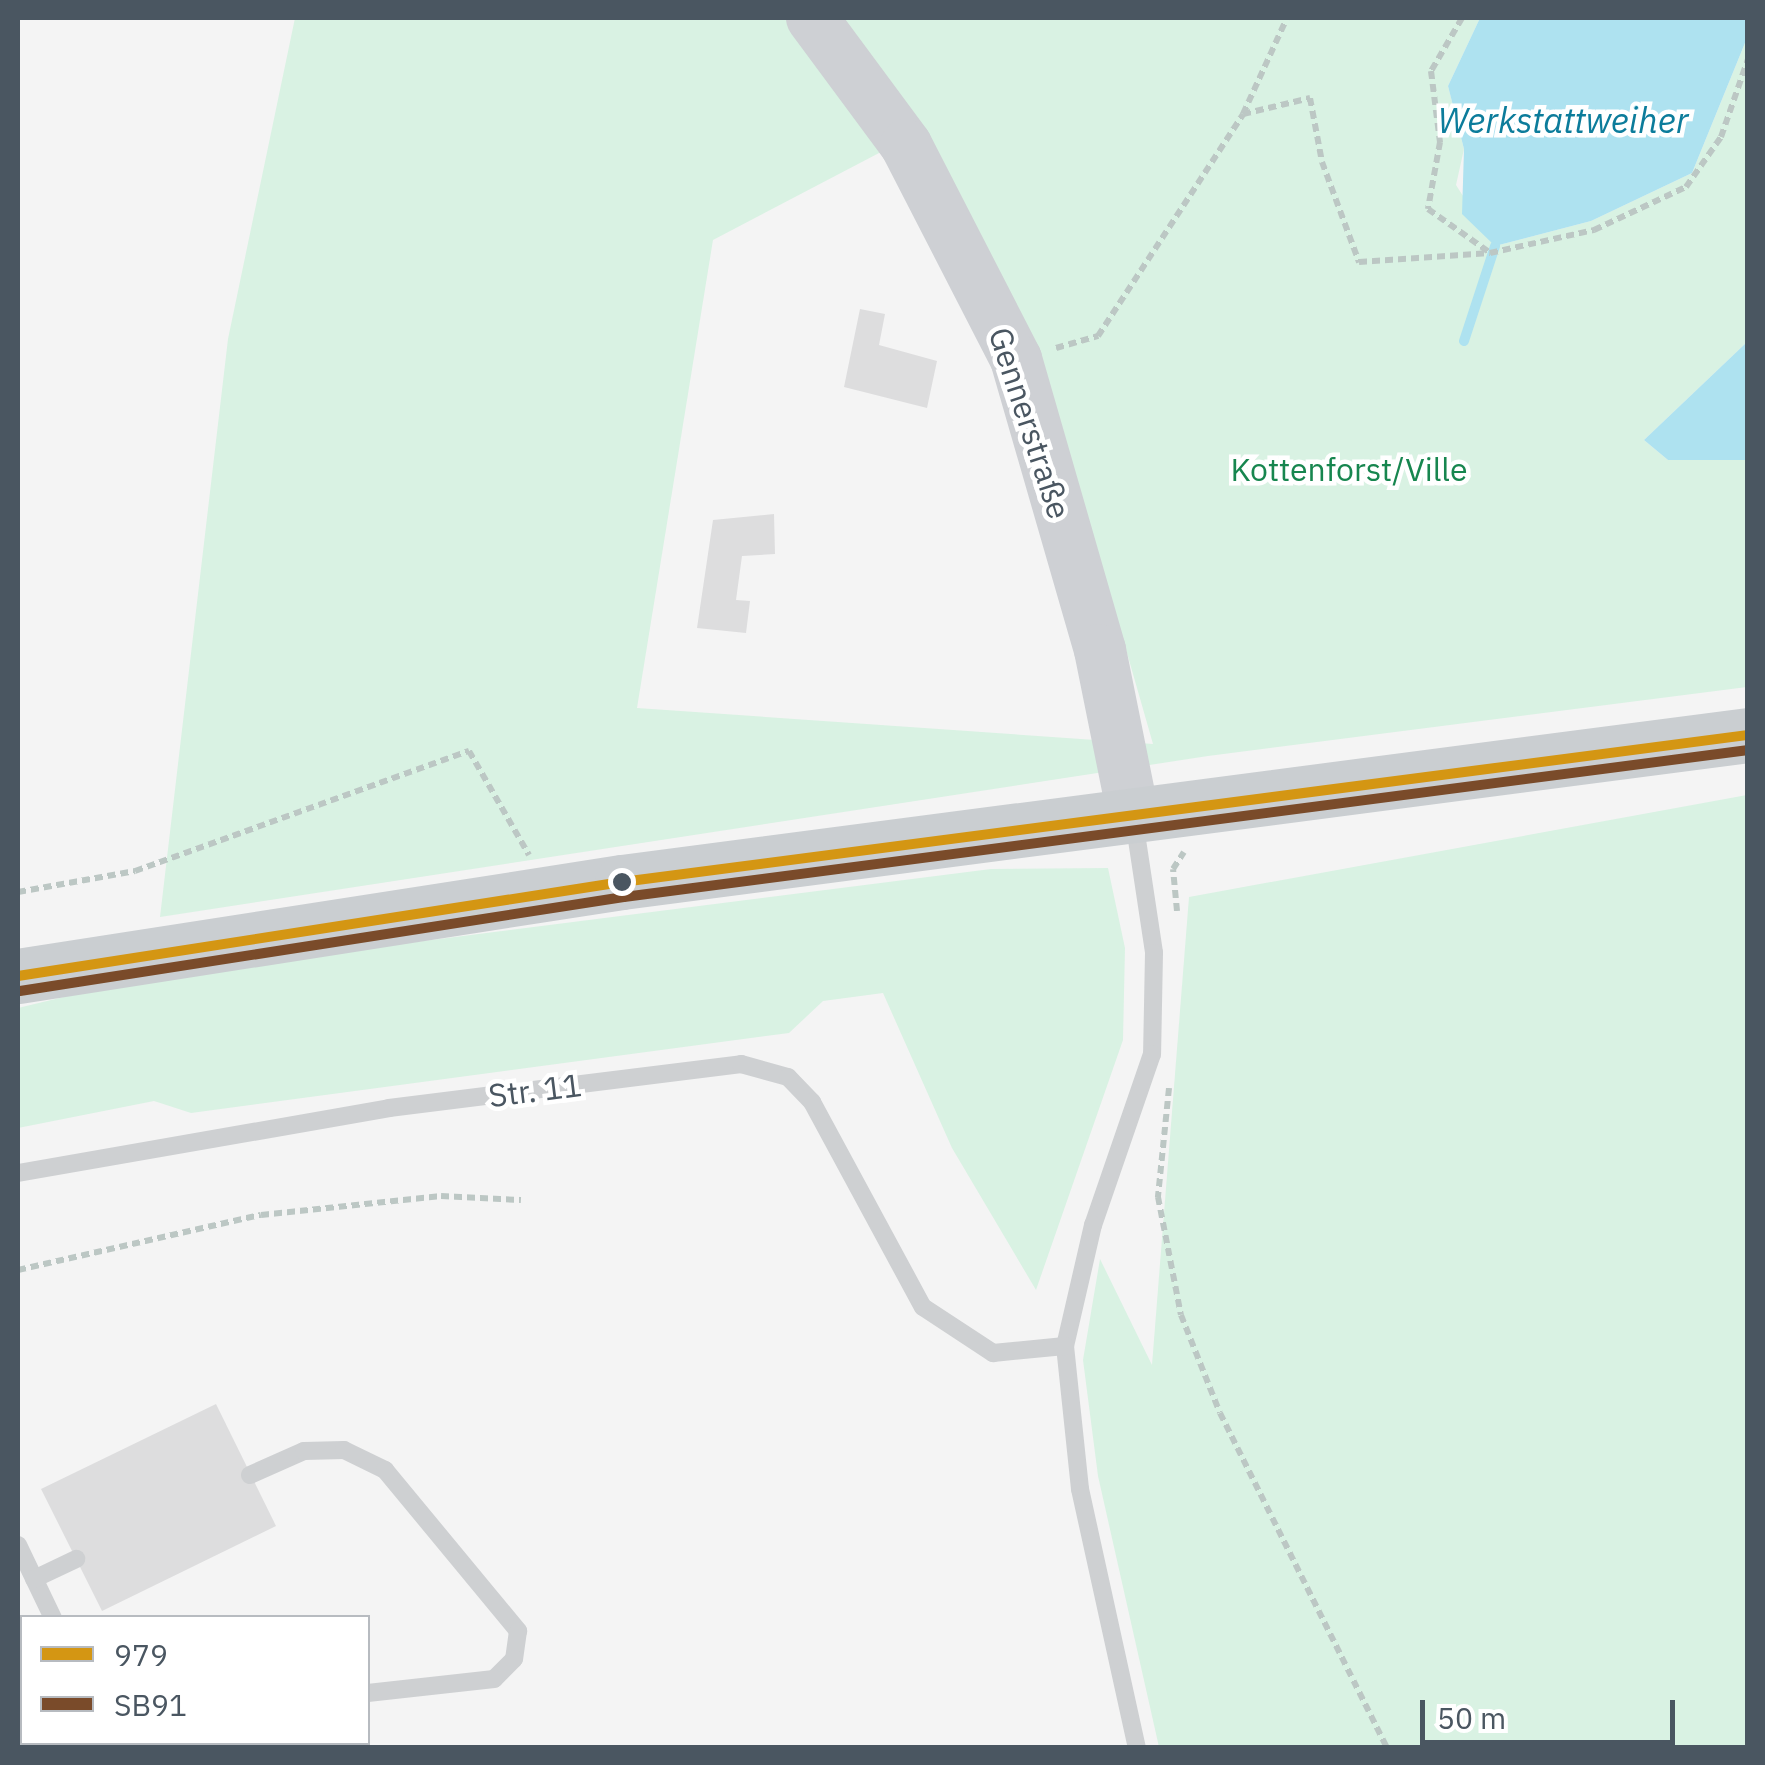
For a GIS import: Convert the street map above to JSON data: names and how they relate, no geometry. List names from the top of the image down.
{
  "streets": {
    "street": ["Gennerstraße"],
    "lane": ["Str. 11"]
  },
  "water": ["Werkstattweiher"],
  "parks": ["Kottenforst/Ville"],
  "lines": ["transit line 979", "transit line SB91"],
  "legend": ["979", "SB91"],
  "scale_bar": "50 m"
}
